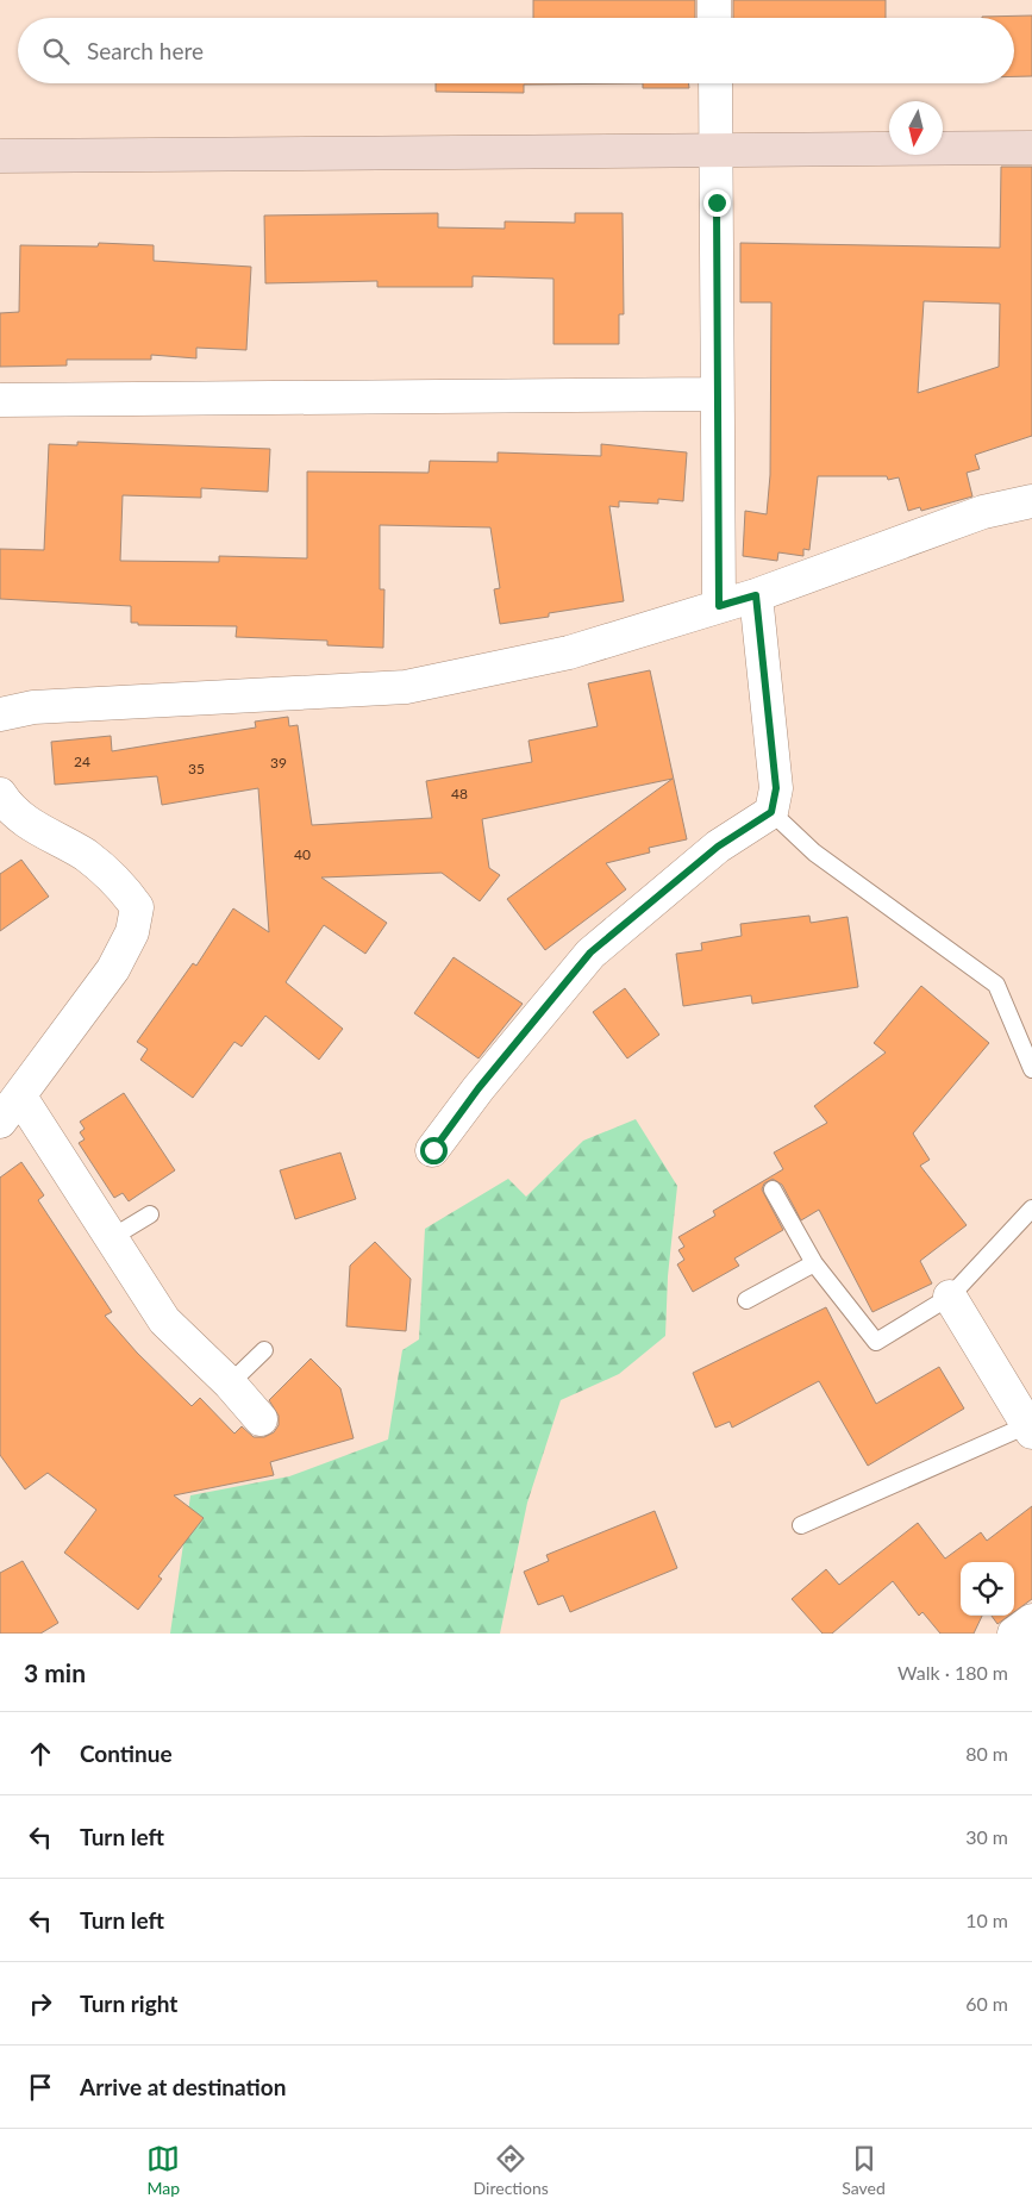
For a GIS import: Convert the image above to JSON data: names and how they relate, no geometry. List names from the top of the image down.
{
  "house_numbers": [
    "24",
    "39",
    "35",
    "48",
    "40"
  ],
  "north": "bottom",
  "page": {
    "search": "Search here",
    "heading": ["3 min", "Walk · 180 m"],
    "list": [
      ["Continue", "80 m"],
      ["Turn left", "30 m"],
      ["Turn left", "10 m"],
      ["Turn right", "60 m"],
      "Arrive at destination"
    ],
    "nav": ["Map", "Directions", "Saved"]
  }
}
